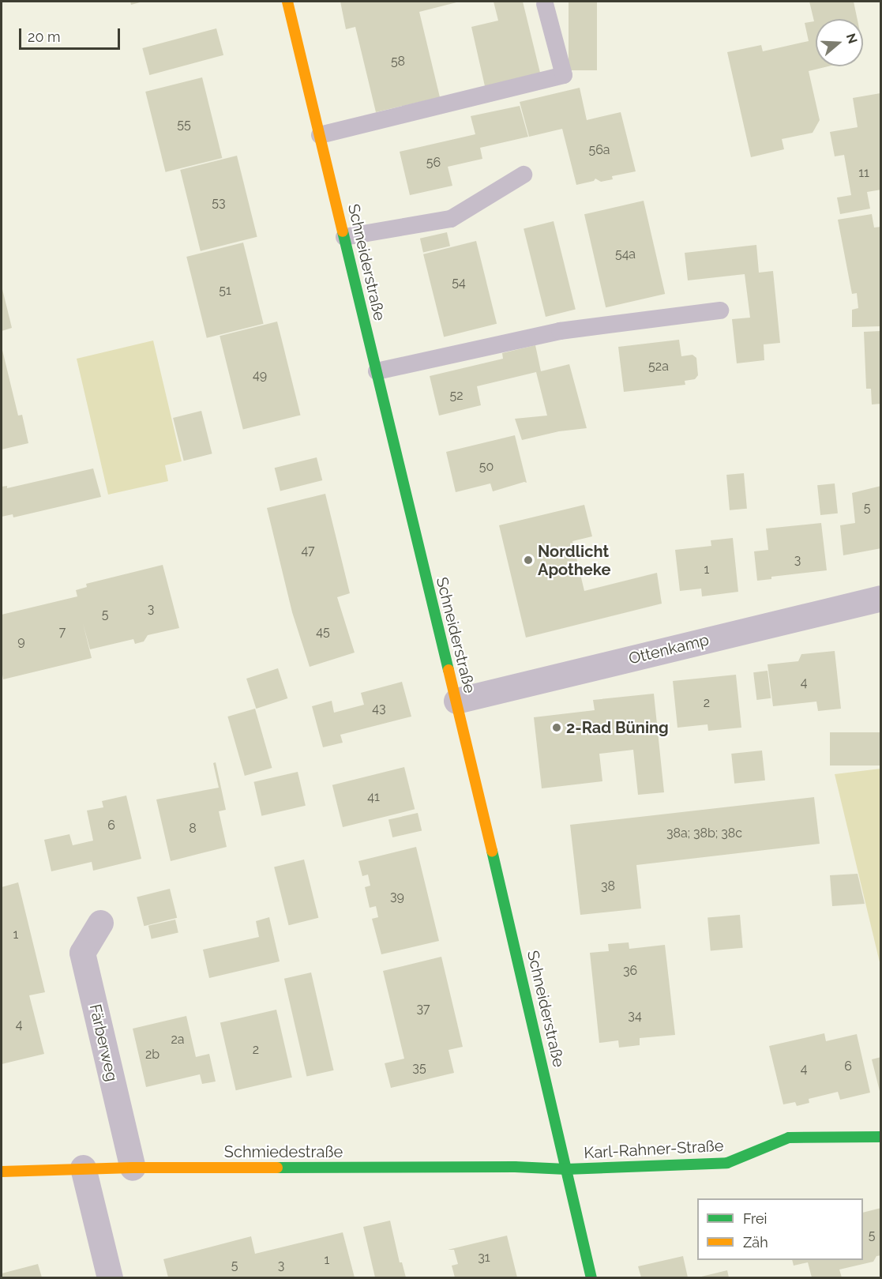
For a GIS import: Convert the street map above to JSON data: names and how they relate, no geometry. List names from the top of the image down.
{
  "streets": {
    "street": [
      "Schneiderstraße",
      "Ottenkamp",
      "Färberweg",
      "Karl-Rahner-Straße",
      "Schmiedestraße"
    ]
  },
  "crossings": [
    ["Schneiderstraße", "Ottenkamp"],
    ["Schneiderstraße", "Karl-Rahner-Straße"],
    ["Schneiderstraße", "Schmiedestraße"],
    ["Färberweg", "Schmiedestraße"],
    ["Karl-Rahner-Straße", "Schmiedestraße"]
  ],
  "places": ["Nordlicht Apotheke", "2-Rad Büning"],
  "house_numbers": [
    "58",
    "55",
    "56a",
    "56",
    "11",
    "53",
    "54a",
    "54",
    "51",
    "52a",
    "49",
    "52",
    "50",
    "5",
    "47",
    "3",
    "1",
    "3",
    "5",
    "7",
    "45",
    "9",
    "4",
    "2",
    "43",
    "41",
    "6",
    "8",
    "38a; 38b; 38c",
    "38",
    "39",
    "1",
    "36",
    "37",
    "34",
    "4",
    "2a",
    "2",
    "2b",
    "6",
    "35",
    "4",
    "5",
    "31",
    "1",
    "5",
    "3"
  ],
  "legend": ["Frei", "Zäh"],
  "scale_bar": "20 m",
  "north": "right"
}
